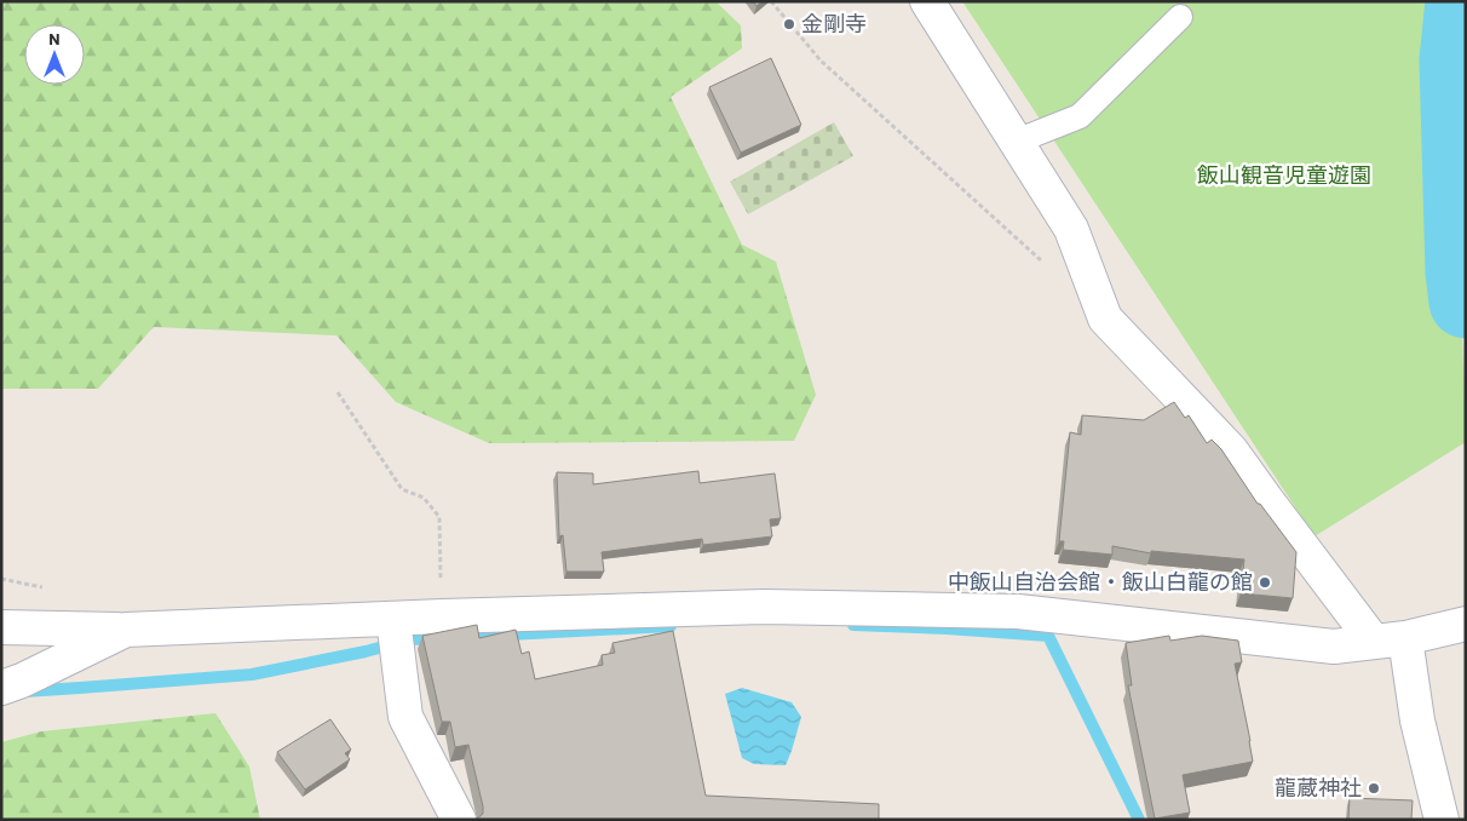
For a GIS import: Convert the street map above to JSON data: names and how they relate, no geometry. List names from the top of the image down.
{
  "parks": ["飯山観音児童遊園"],
  "places": ["金剛寺", "中飯山自治会館・飯山白龍の館", "龍蔵神社"],
  "north": "top"
}
